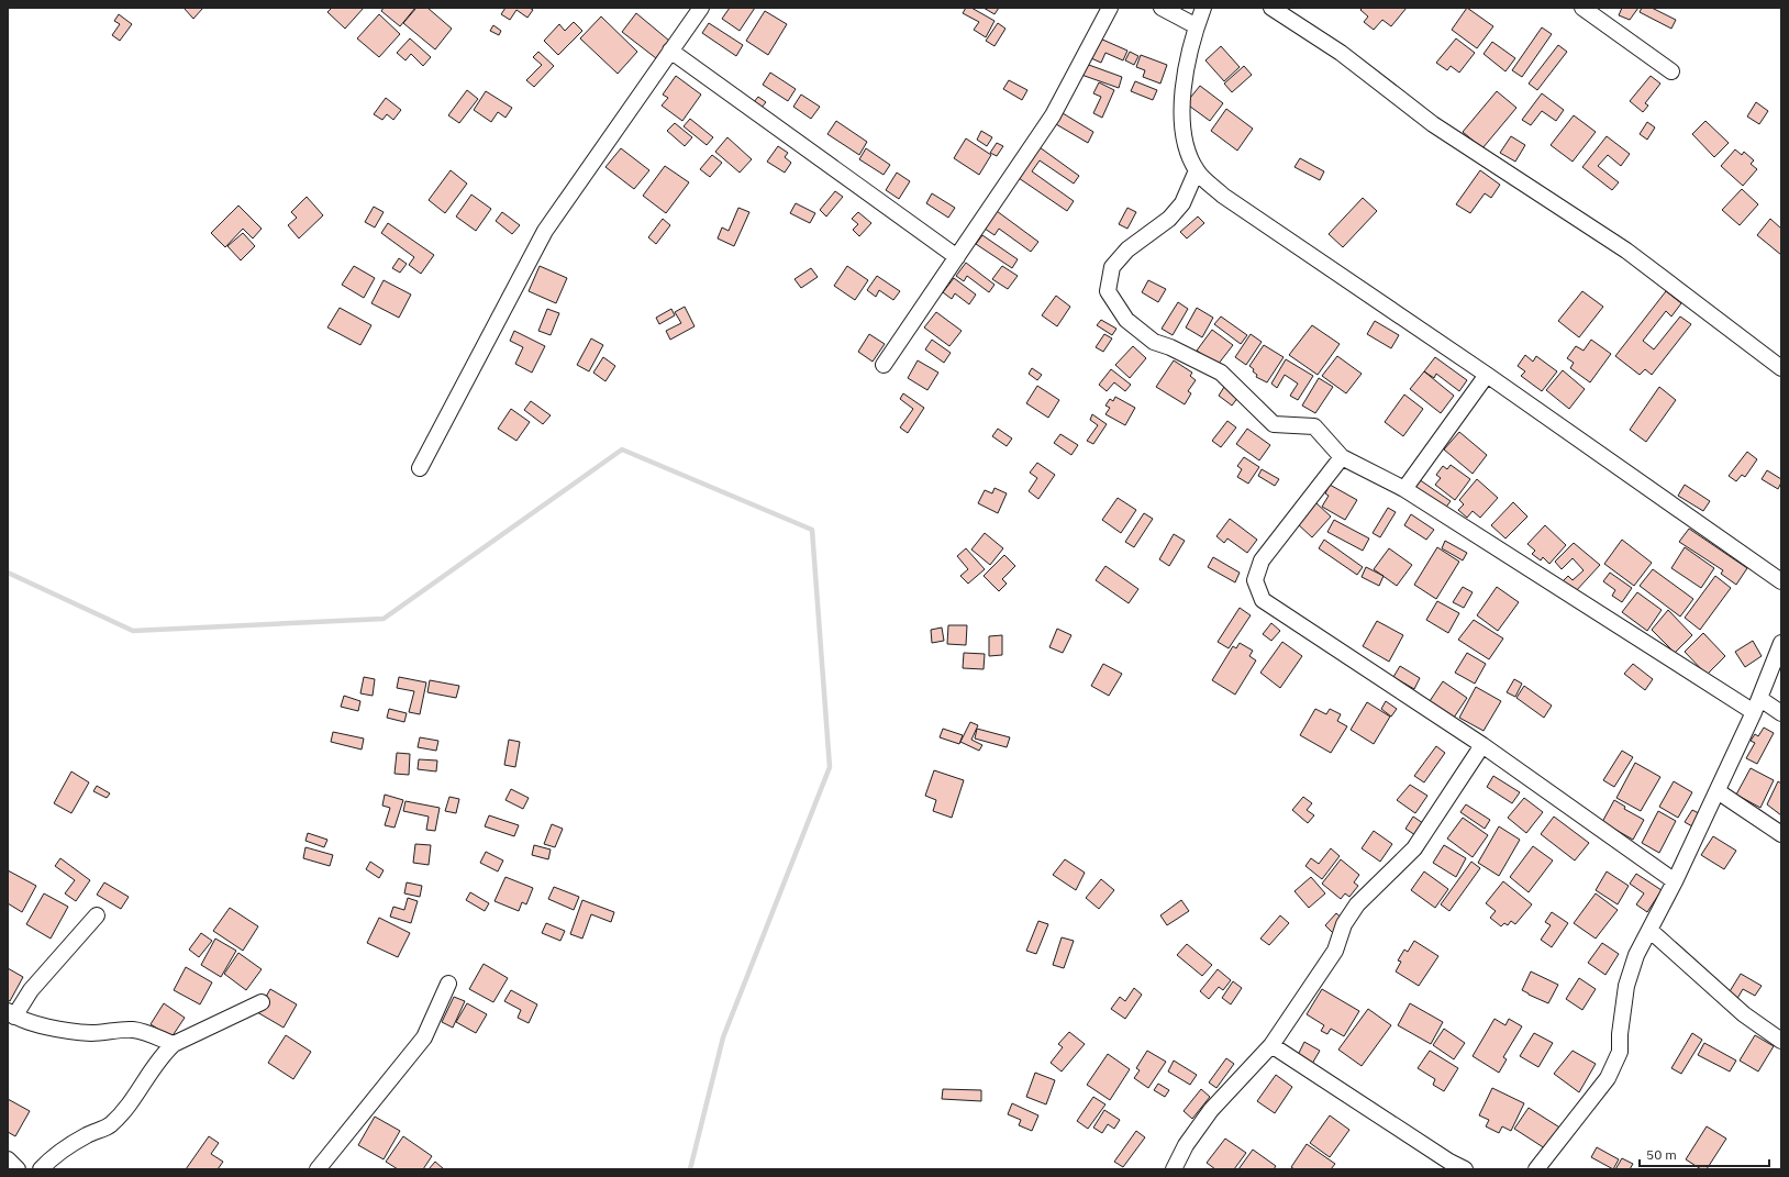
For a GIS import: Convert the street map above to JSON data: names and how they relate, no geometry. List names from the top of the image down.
{
  "scale_bar": "50 m"
}
